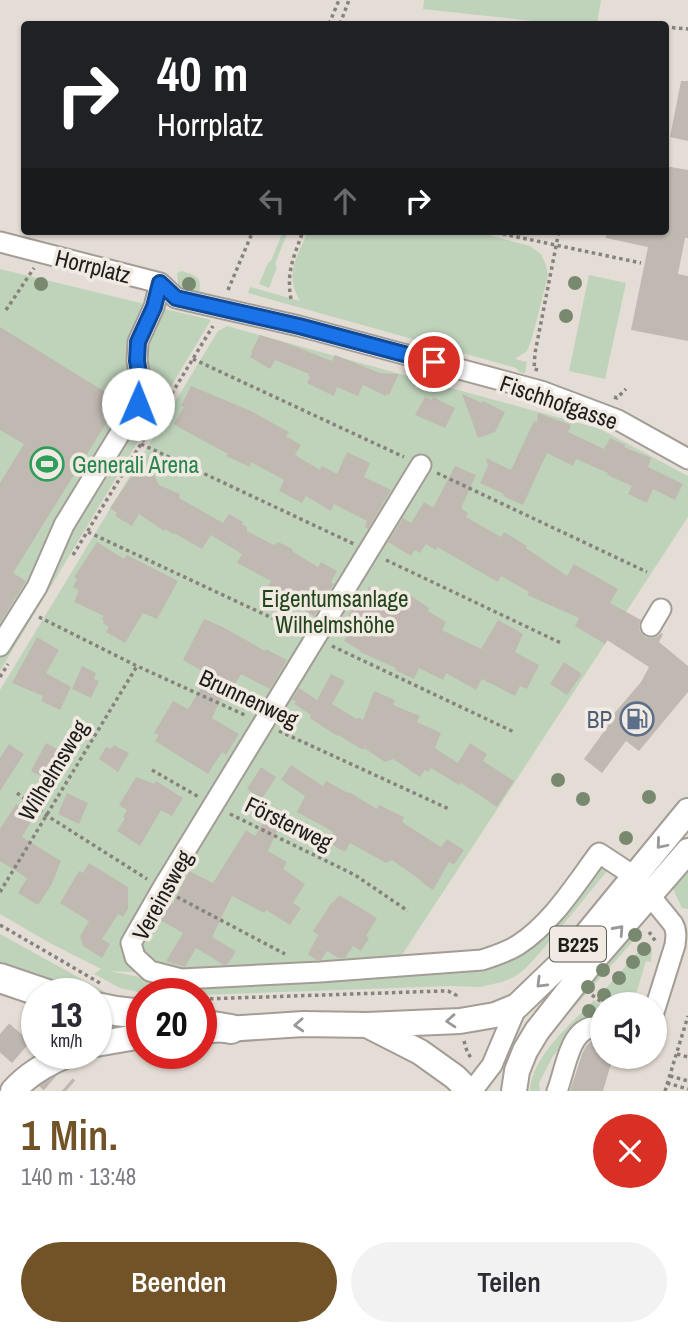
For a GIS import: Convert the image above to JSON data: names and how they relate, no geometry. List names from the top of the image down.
{
  "streets": {
    "main road": ["B225"],
    "street": ["Horrplatz", "Fischhofgasse", "Vereinsweg"],
    "path": ["Brunnenweg", "Wilhelmsweg", "Försterweg"]
  },
  "crossings": [
    ["Horrplatz", "Fischhofgasse"],
    ["Brunnenweg", "Wilhelmsweg"],
    ["Brunnenweg", "Vereinsweg"],
    ["Försterweg", "Vereinsweg"],
    ["Vereinsweg", "B225"]
  ],
  "parks": ["Eigentumsanlage Wilhelmshöhe"],
  "places": {
    "sports": ["Generali Arena"],
    "fuel station": ["BP"]
  },
  "page": {
    "turn": ["40 m", "Horrplatz"],
    "speed": "13 km/h",
    "limit": "20",
    "heading": ["1 Min.", "140 m · 13:48"],
    "buttons": ["Beenden", "Teilen"]
  }
}
